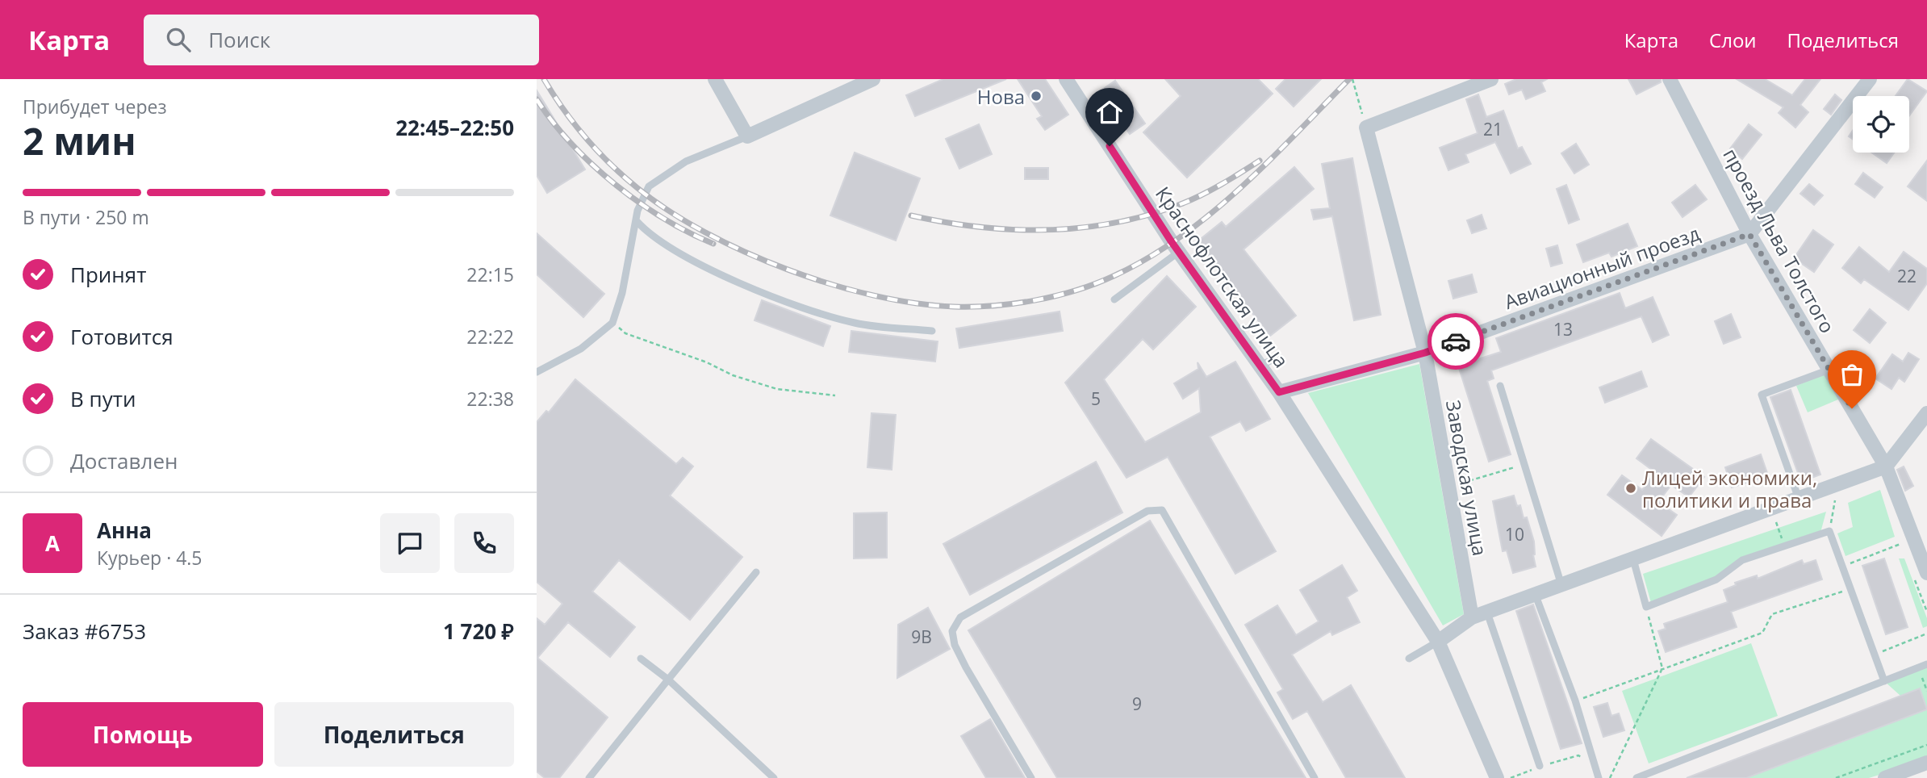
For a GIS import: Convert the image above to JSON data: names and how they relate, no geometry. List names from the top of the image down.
{
  "streets": {
    "street": [
      "проезд Льва Толстого",
      "Авиационный проезд",
      "Краснофлотская улица",
      "Заводская улица"
    ]
  },
  "crossings": [
    ["проезд Льва Толстого", "Авиационный проезд"],
    ["Авиационный проезд", "Краснофлотская улица"],
    ["Авиационный проезд", "Заводская улица"]
  ],
  "places": ["Нова", "Лицей экономики, политики и права"],
  "house_numbers": [
    "21",
    "22",
    "13",
    "5",
    "10",
    "9В",
    "9"
  ],
  "page": {
    "header": "Карта",
    "search": "Поиск",
    "nav": ["Карта", "Слои", "Поделиться"],
    "heading": ["2 мин", "Прибудет через", "22:45–22:50"],
    "panel": [
      "Анна",
      "Курьер · 4.5",
      "Заказ #6753",
      "1 720 ₽"
    ],
    "bar": "В пути · 250 m",
    "list": [
      ["Принят", "22:15"],
      ["Готовится", "22:22"],
      ["В пути", "22:38"],
      "Доставлен"
    ],
    "round": "А",
    "buttons": ["Помощь", "Поделиться"]
  }
}
